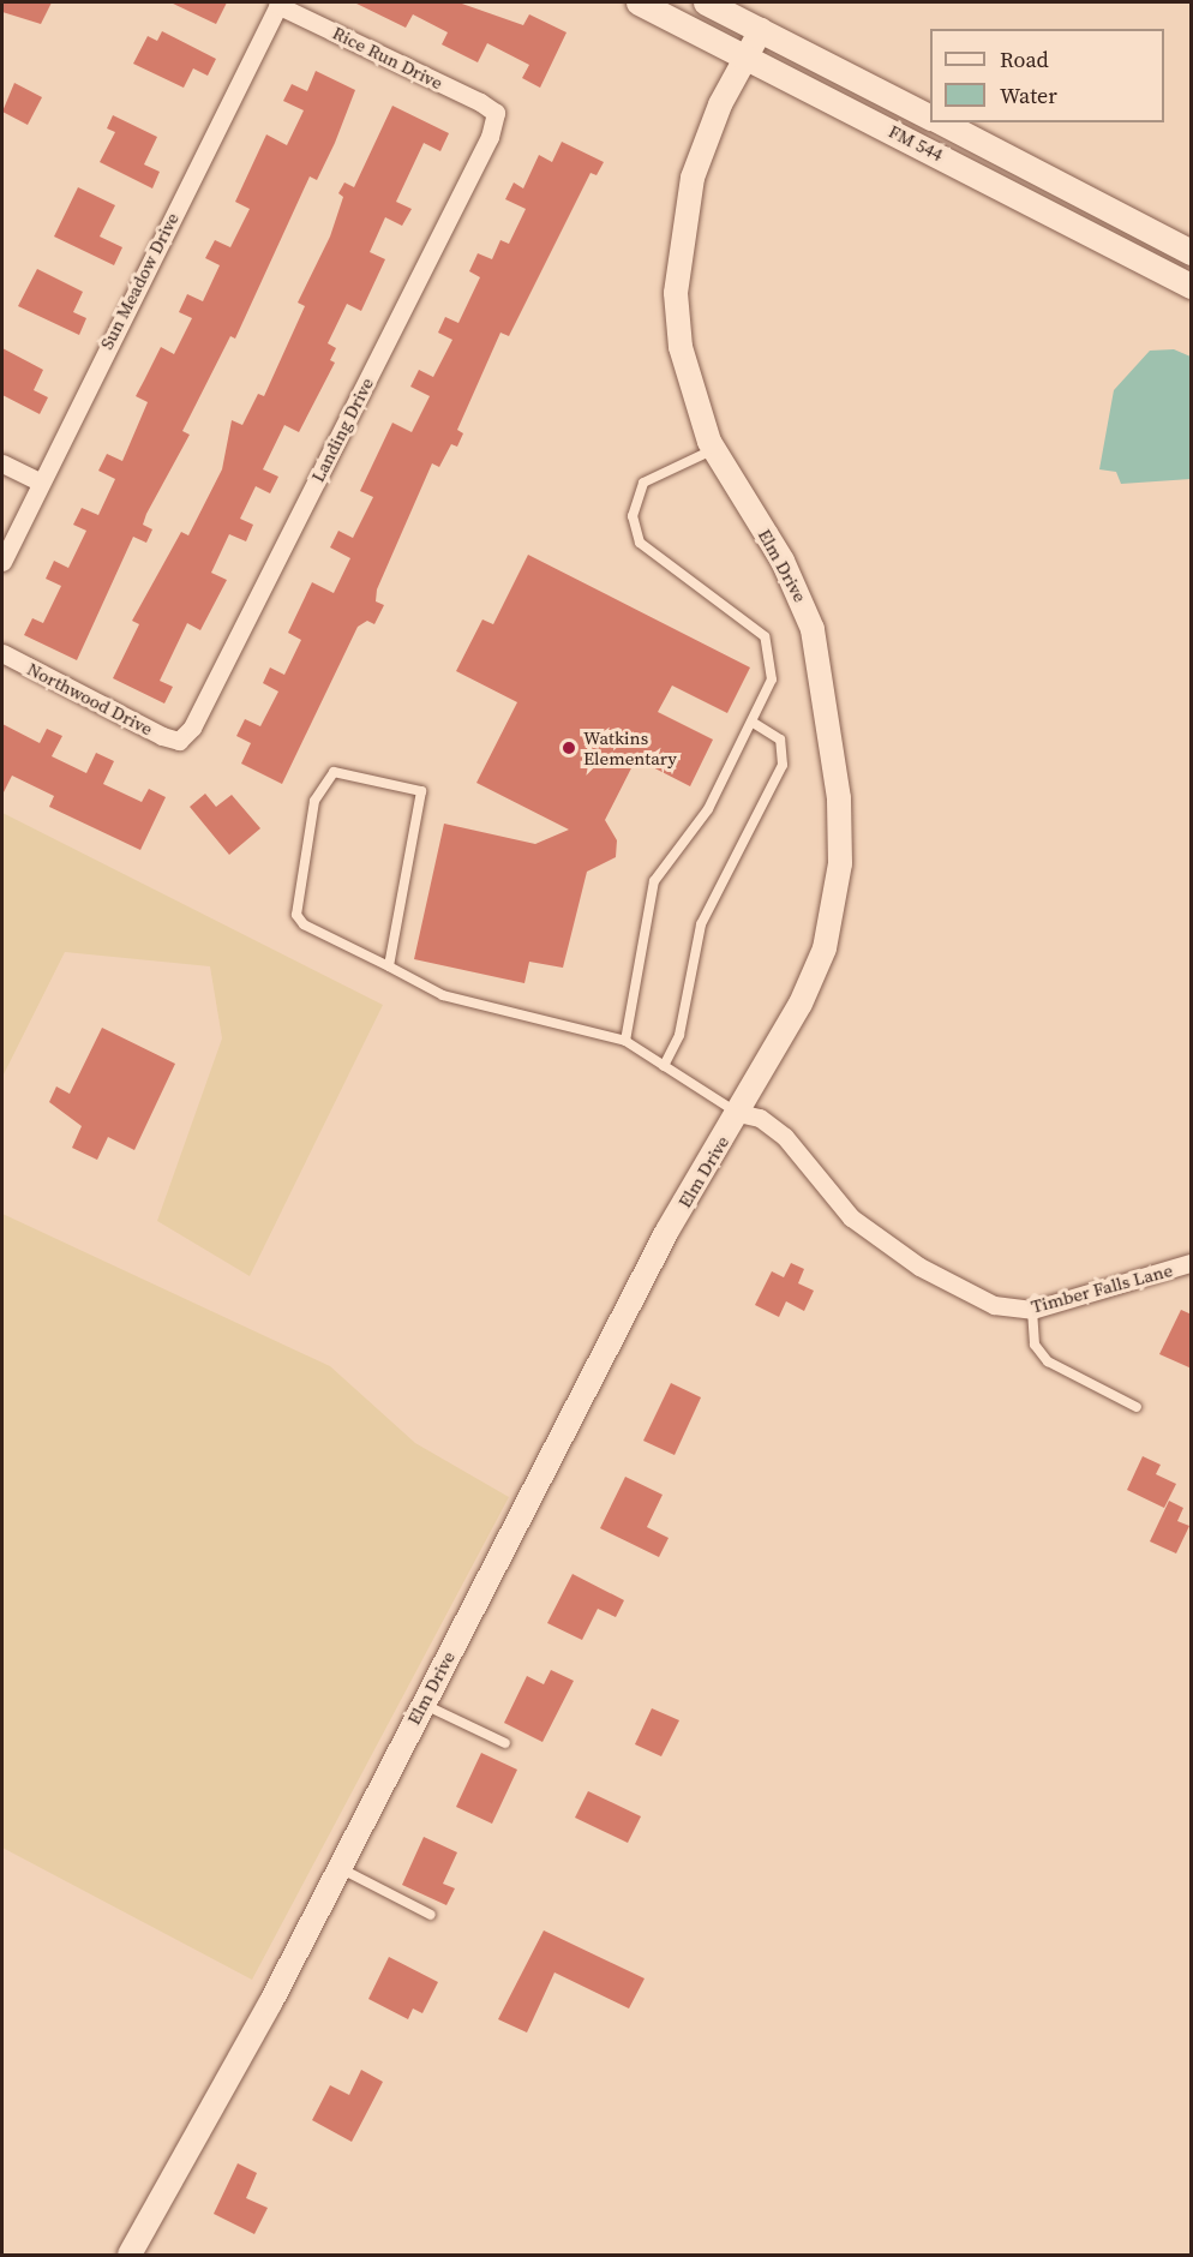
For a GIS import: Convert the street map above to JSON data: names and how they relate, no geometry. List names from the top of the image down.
{
  "streets": {
    "main road": ["FM 544"],
    "street": [
      "Rice Run Drive",
      "Sun Meadow Drive",
      "Landing Drive",
      "Elm Drive",
      "Northwood Drive",
      "Timber Falls Lane"
    ]
  },
  "crossings": [
    ["Rice Run Drive", "Sun Meadow Drive"],
    ["Rice Run Drive", "Landing Drive"],
    ["FM 544", "Elm Drive"],
    ["Landing Drive", "Northwood Drive"],
    ["Elm Drive", "Timber Falls Lane"]
  ],
  "places": ["Watkins Elementary"],
  "legend": ["Road", "Water"]
}
